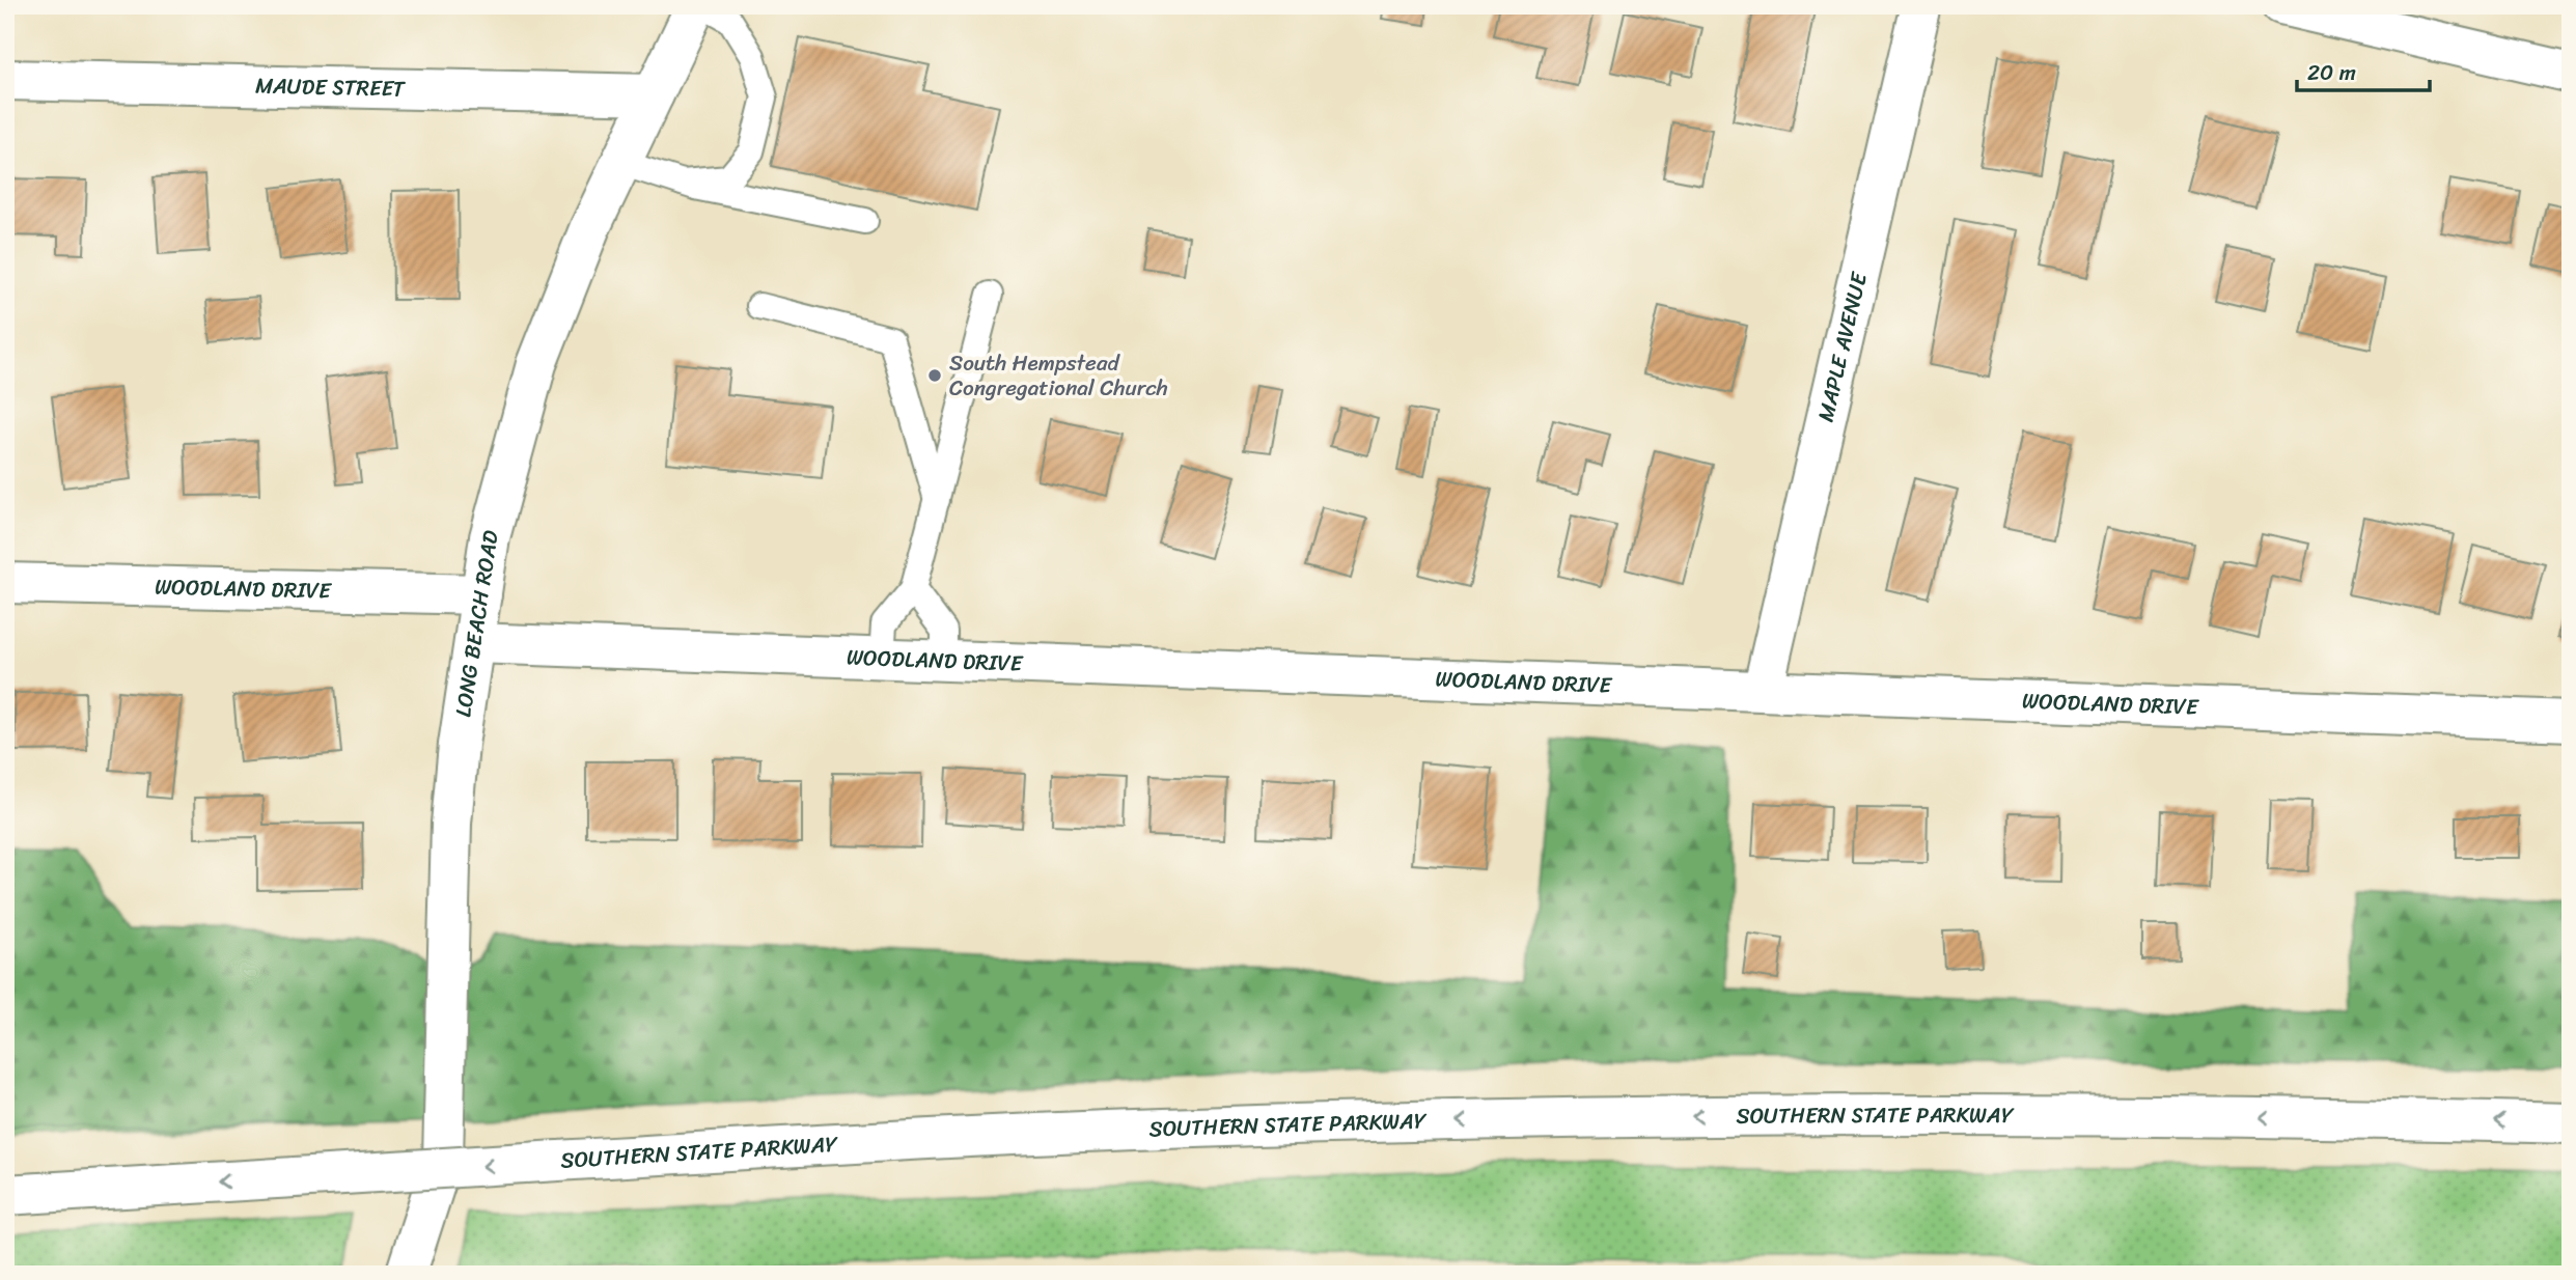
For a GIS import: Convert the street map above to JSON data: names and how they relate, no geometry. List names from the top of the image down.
{
  "streets": {
    "main road": [
      "MAUDE STREET",
      "MAPLE AVENUE",
      "WOODLAND DRIVE",
      "LONG BEACH ROAD",
      "SOUTHERN STATE PARKWAY"
    ]
  },
  "crossings": [
    ["MAUDE STREET", "LONG BEACH ROAD"],
    ["MAPLE AVENUE", "WOODLAND DRIVE"],
    ["WOODLAND DRIVE", "LONG BEACH ROAD"]
  ],
  "one_way": ["SOUTHERN STATE PARKWAY"],
  "places": ["South Hempstead Congregational Church"],
  "scale_bar": "20 m"
}
